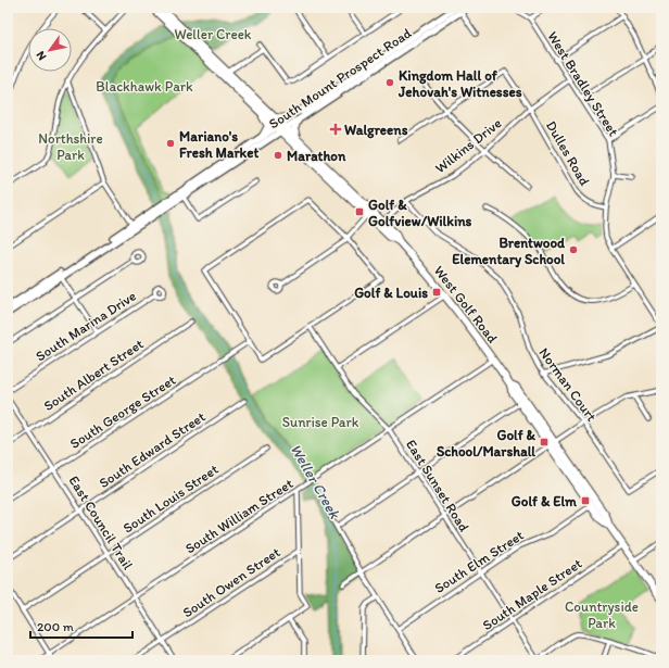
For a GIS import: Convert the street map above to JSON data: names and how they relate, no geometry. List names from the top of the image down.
{
  "streets": {
    "main road": ["South Mount Prospect Road", "West Golf Road"],
    "street": [
      "West Bradley Street",
      "Wilkins Drive",
      "Dulles Road",
      "South Marina Drive",
      "South Albert Street",
      "Norman Court",
      "South George Street",
      "South Edward Street",
      "East Sunset Road",
      "South Louis Street",
      "South William Street",
      "East Council Trail",
      "South Elm Street",
      "South Owen Street",
      "South Maple Street"
    ]
  },
  "crossings": [
    ["South Mount Prospect Road", "West Golf Road"],
    ["West Bradley Street", "Wilkins Drive"],
    ["West Bradley Street", "Dulles Road"],
    ["Wilkins Drive", "Dulles Road"],
    ["Wilkins Drive", "West Golf Road"],
    ["Wilkins Drive", "Norman Court"],
    ["West Golf Road", "South William Street"],
    ["West Golf Road", "South Elm Street"],
    ["West Golf Road", "South Maple Street"],
    ["South Albert Street", "East Council Trail"],
    ["South George Street", "East Council Trail"],
    ["South Edward Street", "East Council Trail"],
    ["East Sunset Road", "South William Street"],
    ["East Sunset Road", "South Elm Street"],
    ["East Sunset Road", "South Maple Street"],
    ["South Louis Street", "East Council Trail"],
    ["South William Street", "East Council Trail"],
    ["East Council Trail", "South Owen Street"]
  ],
  "water": ["Weller Creek"],
  "parks": [
    "Weller Creek",
    "Blackhawk Park",
    "Northshire Park",
    "Sunrise Park",
    "Countryside Park"
  ],
  "places": {
    "other": [
      "Kingdom Hall of Jehovah's Witnesses",
      "Mariano's Fresh Market",
      "Marathon",
      "Brentwood Elementary School"
    ],
    "health": ["Walgreens"],
    "transit": [
      "Golf & Golfview/Wilkins",
      "Golf & Louis",
      "Golf & School/Marshall",
      "Golf & Elm"
    ]
  },
  "scale_bar": "200 m",
  "north": "bottom left"
}
